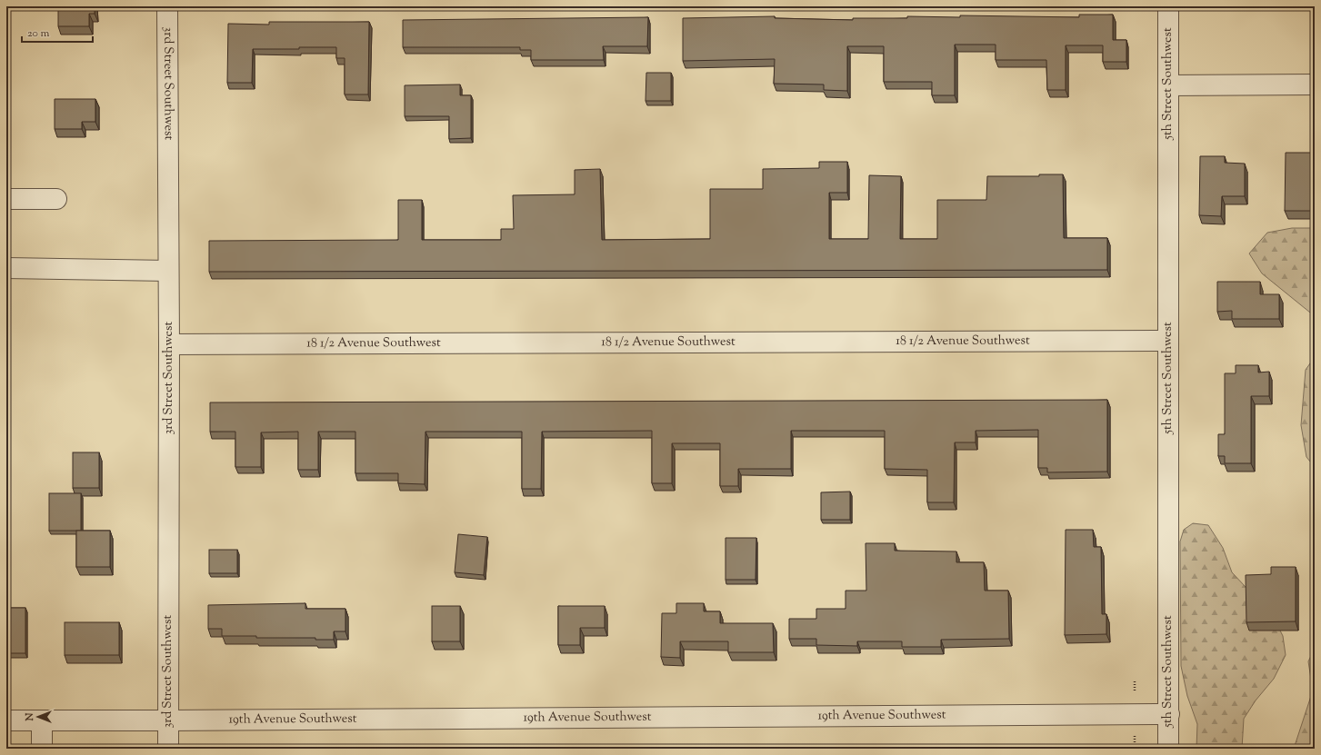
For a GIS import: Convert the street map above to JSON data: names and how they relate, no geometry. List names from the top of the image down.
{
  "streets": {
    "street": [
      "3rd Street Southwest",
      "5th Street Southwest",
      "18 1/2 Avenue Southwest",
      "19th Avenue Southwest"
    ]
  },
  "crossings": [
    ["3rd Street Southwest", "18 1/2 Avenue Southwest"],
    ["3rd Street Southwest", "19th Avenue Southwest"],
    ["5th Street Southwest", "18 1/2 Avenue Southwest"],
    ["5th Street Southwest", "19th Avenue Southwest"]
  ],
  "scale_bar": "20 m",
  "north": "left"
}
